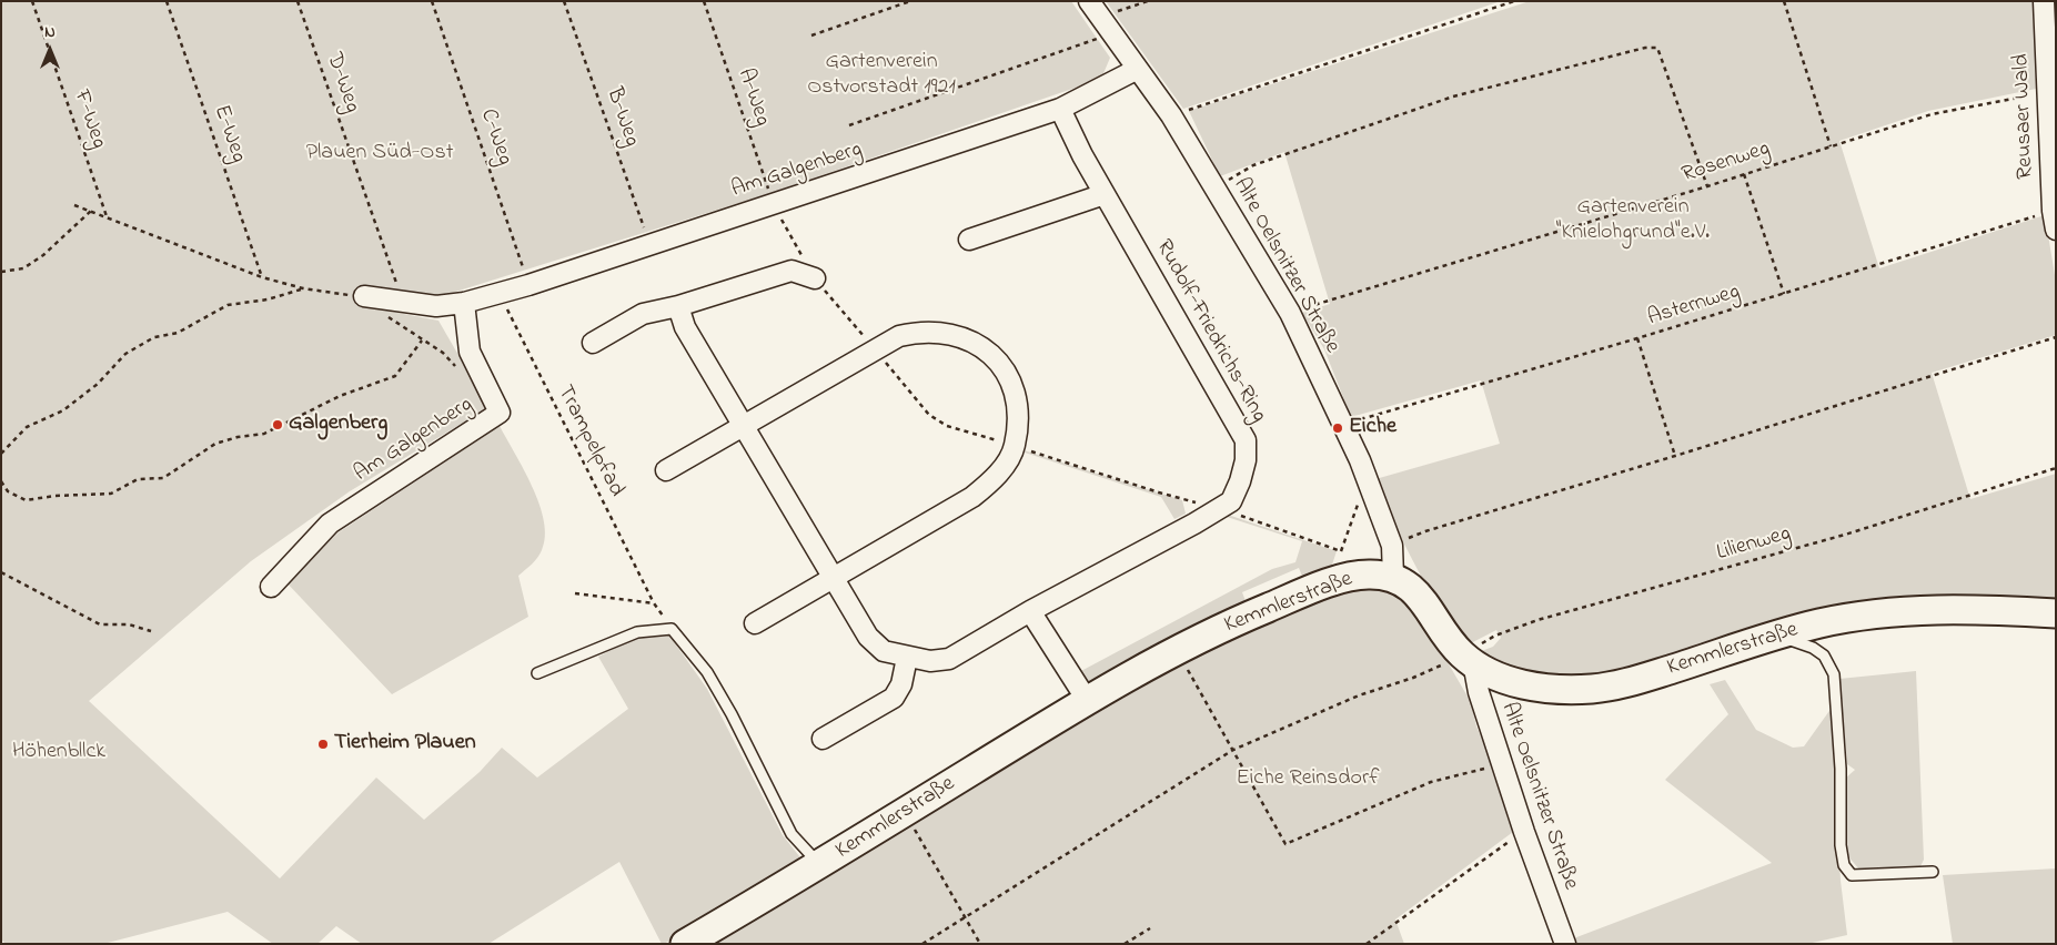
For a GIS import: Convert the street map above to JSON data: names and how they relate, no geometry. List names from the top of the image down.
{
  "streets": {
    "street": [
      "Reusaer Wald",
      "Am Galgenberg",
      "Alte Oelsnitzer Straße",
      "Rudolf-Friedrichs-Ring",
      "Kemmlerstraße"
    ],
    "path": [
      "D-Weg",
      "A-Weg",
      "B-Weg",
      "F-Weg",
      "E-Weg",
      "C-Weg",
      "Rosenweg",
      "Asternweg",
      "Trampelpfad",
      "Lilienweg"
    ]
  },
  "crossings": [
    ["D-Weg", "Am Galgenberg"],
    ["A-Weg", "Am Galgenberg"],
    ["Reusaer Wald", "Rosenweg"],
    ["Reusaer Wald", "Asternweg"],
    ["B-Weg", "Am Galgenberg"],
    ["C-Weg", "Am Galgenberg"],
    ["Rosenweg", "Alte Oelsnitzer Straße"],
    ["Am Galgenberg", "Alte Oelsnitzer Straße"],
    ["Am Galgenberg", "Rudolf-Friedrichs-Ring"],
    ["Am Galgenberg", "Trampelpfad"],
    ["Alte Oelsnitzer Straße", "Asternweg"],
    ["Alte Oelsnitzer Straße", "Lilienweg"],
    ["Alte Oelsnitzer Straße", "Kemmlerstraße"],
    ["Lilienweg", "Kemmlerstraße"]
  ],
  "parks": [
    "Gartenverein Ostvorstadt 1921",
    "Plauen Süd-Ost",
    "Gartenverein \"Knielohgrund\"e.V.",
    "Höhenbllck",
    "Eiche Reinsdorf"
  ],
  "places": ["Galgenberg", "Eiche", "Tierheim Plauen"],
  "north": "top"
}
